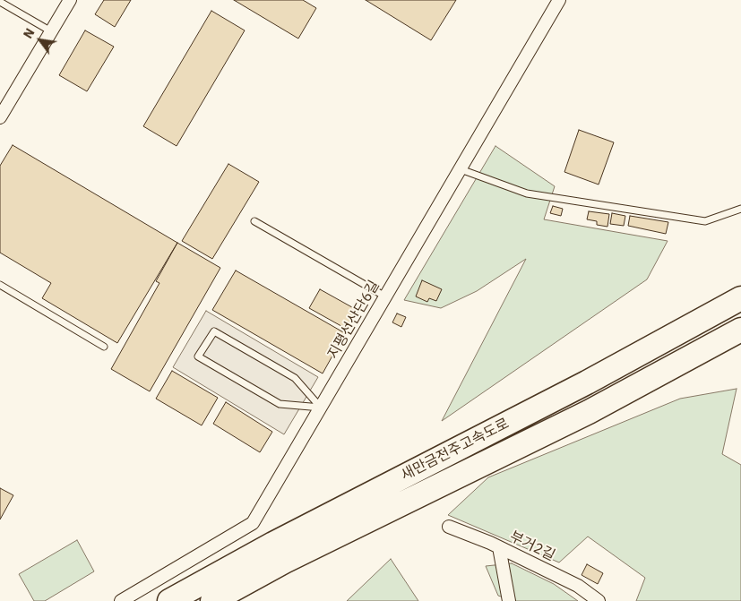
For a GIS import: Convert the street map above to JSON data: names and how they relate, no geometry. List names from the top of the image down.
{
  "streets": {
    "highway": ["새만금전주고속도로"],
    "street": ["지평선산단6길", "부거2길"]
  },
  "north": "top left"
}
